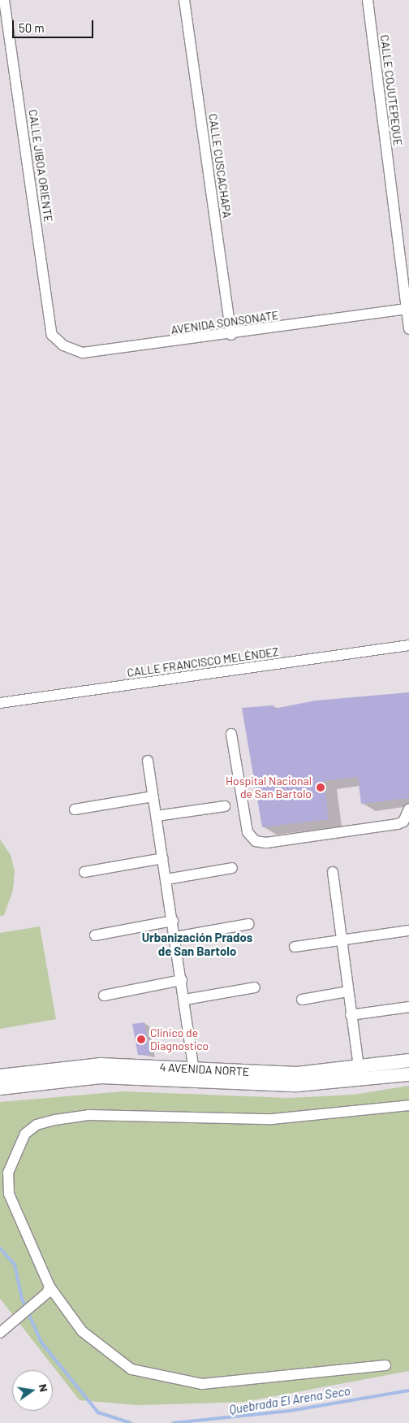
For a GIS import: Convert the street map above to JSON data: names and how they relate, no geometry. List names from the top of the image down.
{
  "streets": {
    "main road": ["4 AVENIDA NORTE"],
    "street": [
      "CALLE COJUTEPEQUE",
      "CALLE JIBOA ORIENTE",
      "CALLE CUSCACHAPA",
      "AVENIDA SONSONATE",
      "CALLE FRANCISCO MELÉNDEZ"
    ]
  },
  "crossings": [
    ["CALLE COJUTEPEQUE", "AVENIDA SONSONATE"],
    ["CALLE JIBOA ORIENTE", "AVENIDA SONSONATE"],
    ["CALLE CUSCACHAPA", "AVENIDA SONSONATE"]
  ],
  "districts": ["Urbanización Prados de San Bartolo"],
  "water": ["Quebrada El Arena Seco"],
  "places": ["Hospital Nacional de San Bartolo", "Clinico de Diagnostico"],
  "scale_bar": "50 m",
  "north": "right"
}
